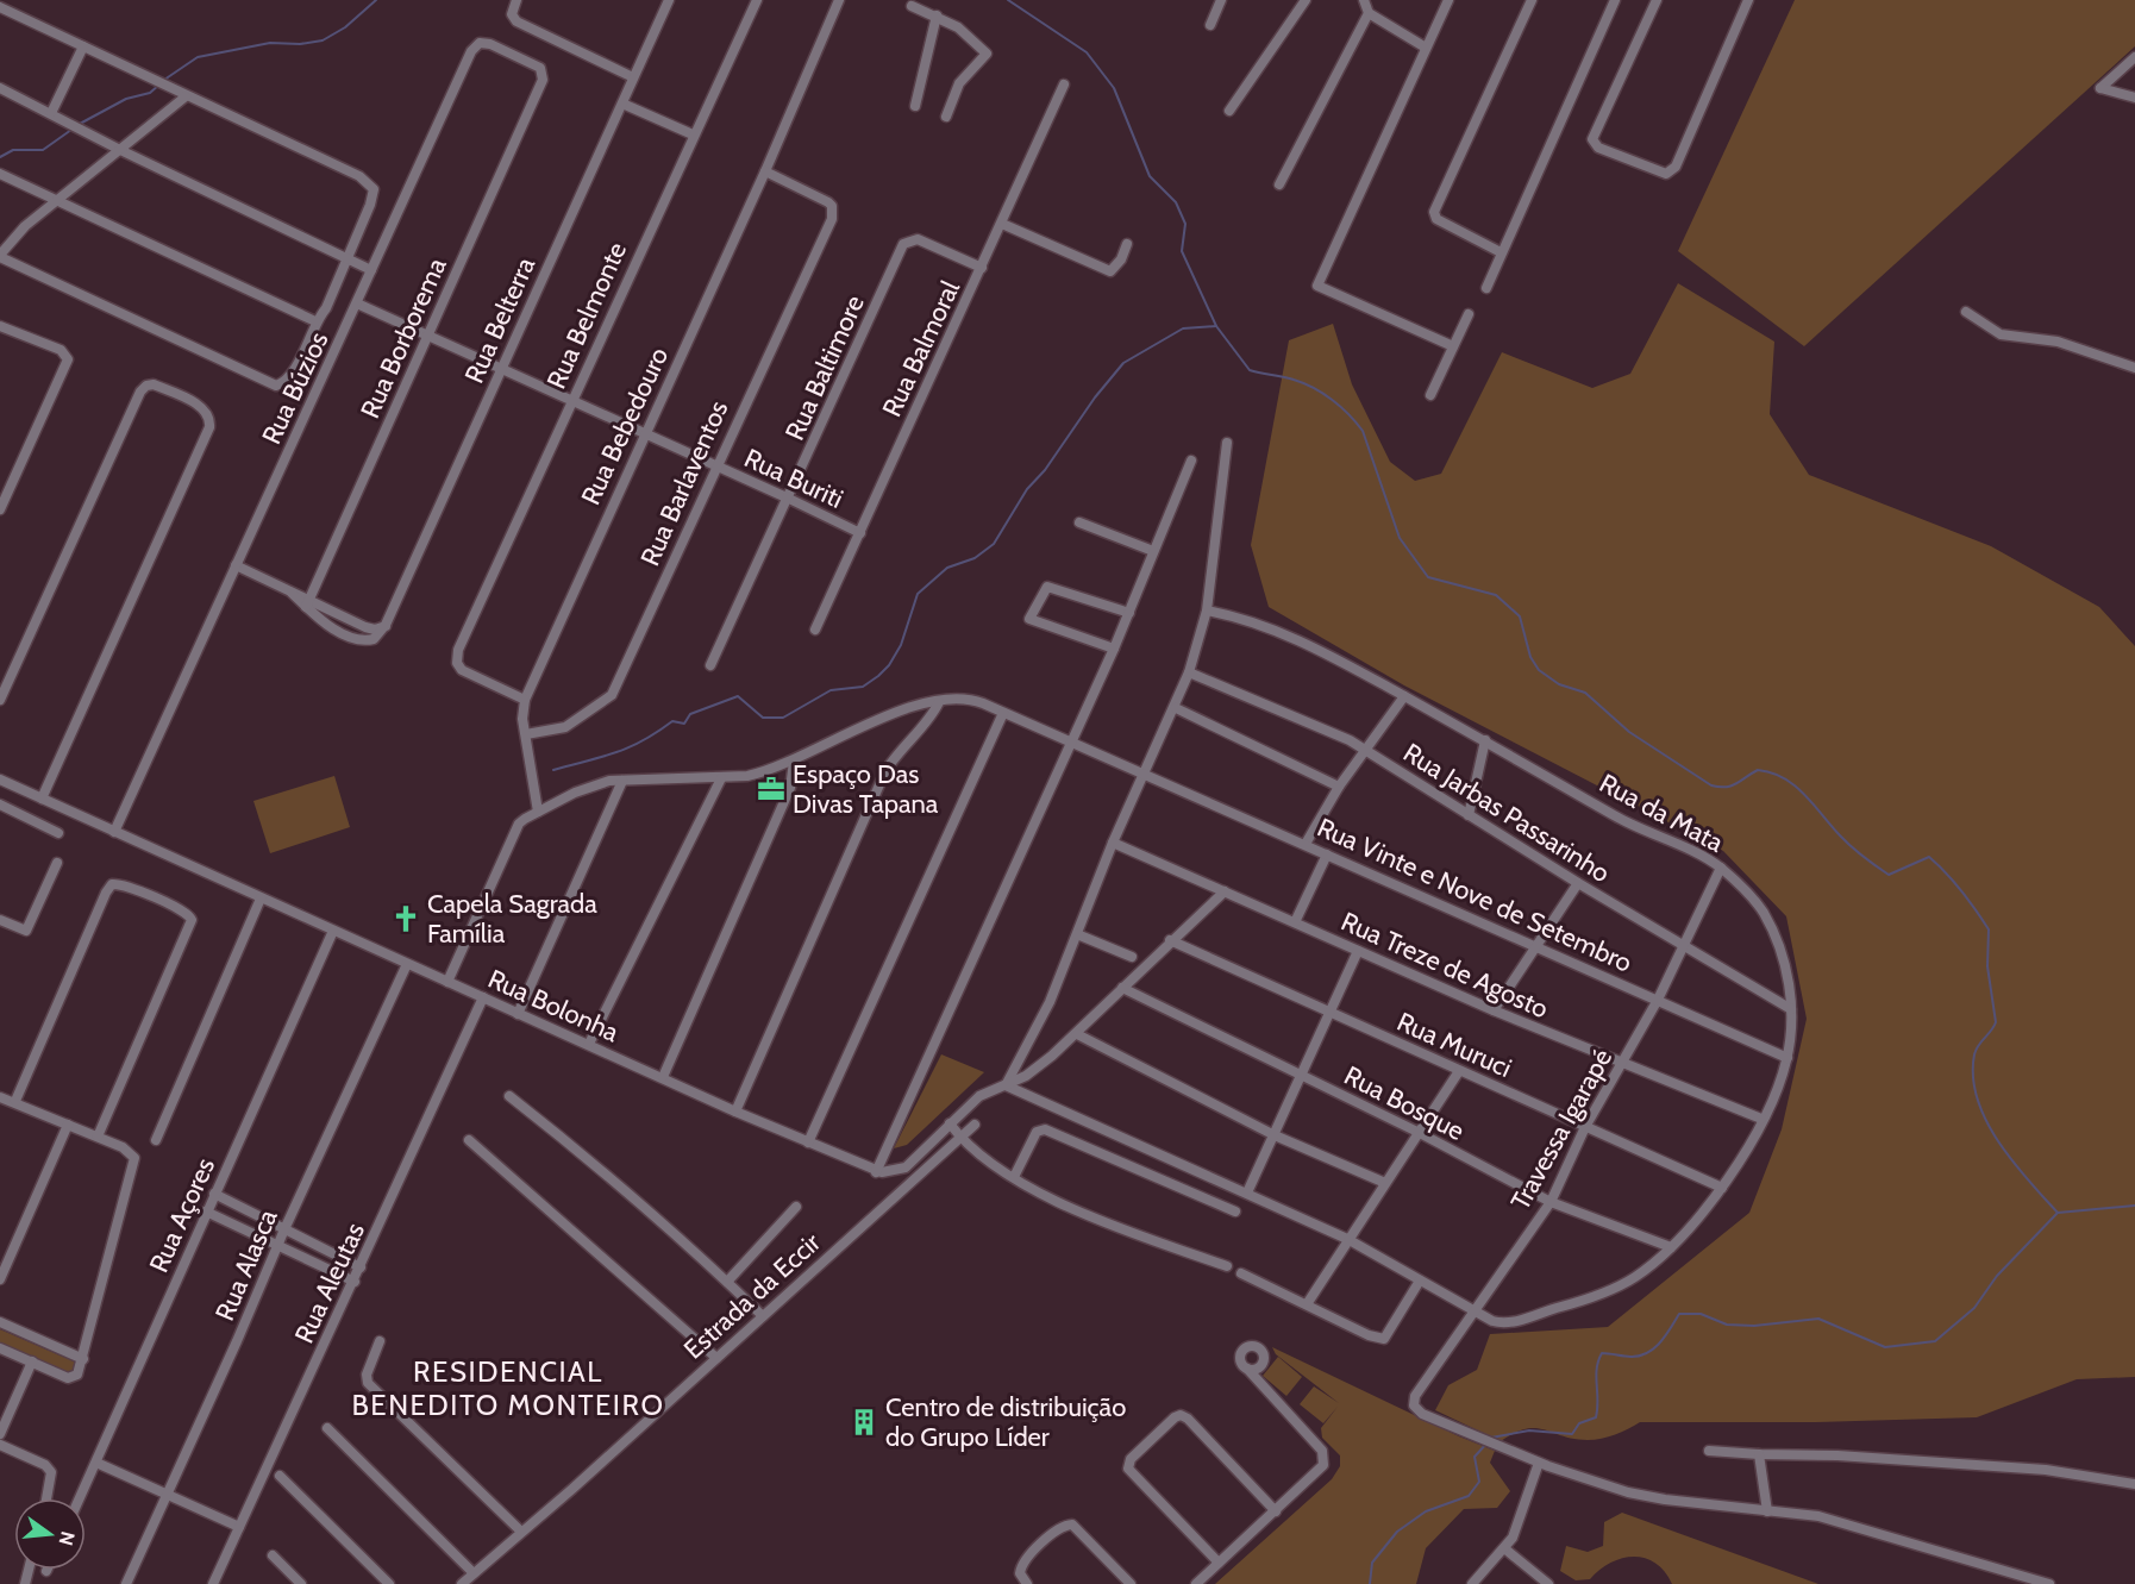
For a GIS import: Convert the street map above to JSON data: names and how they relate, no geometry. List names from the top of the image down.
{
  "streets": {
    "street": [
      "Rua Belmonte",
      "Rua Belterra",
      "Rua Borborema",
      "Rua Balmoral",
      "Rua Baltimore",
      "Rua Búzios",
      "Rua Bebedouro",
      "Rua Buriti",
      "Rua Barlaventos",
      "Rua Jarbas Passarinho",
      "Rua da Mata",
      "Rua Vinte e Nove de Setembro",
      "Rua Treze de Agosto",
      "Rua Bolonha",
      "Rua Muruci",
      "Rua Bosque",
      "Travessa Igarapé",
      "Rua Açores",
      "Rua Alasca",
      "Rua Aleutas",
      "Estrada da Eccir"
    ]
  },
  "crossings": [
    ["Rua Belmonte", "Rua Bebedouro"],
    ["Rua Belmonte", "Rua Buriti"],
    ["Rua Belterra", "Rua Buriti"],
    ["Rua Borborema", "Rua Búzios"],
    ["Rua Borborema", "Rua Buriti"],
    ["Rua Balmoral", "Rua Baltimore"],
    ["Rua Balmoral", "Rua Buriti"],
    ["Rua Baltimore", "Rua Buriti"],
    ["Rua Búzios", "Rua Buriti"],
    ["Rua Búzios", "Rua Bolonha"],
    ["Rua Bebedouro", "Rua Buriti"],
    ["Rua Bebedouro", "Rua Barlaventos"],
    ["Rua Buriti", "Rua Barlaventos"],
    ["Rua Jarbas Passarinho", "Rua da Mata"],
    ["Rua Jarbas Passarinho", "Travessa Igarapé"],
    ["Rua da Mata", "Rua Vinte e Nove de Setembro"],
    ["Rua da Mata", "Rua Treze de Agosto"],
    ["Rua da Mata", "Rua Muruci"],
    ["Rua da Mata", "Rua Bosque"],
    ["Rua da Mata", "Travessa Igarapé"],
    ["Rua Vinte e Nove de Setembro", "Travessa Igarapé"],
    ["Rua Treze de Agosto", "Travessa Igarapé"],
    ["Rua Bolonha", "Rua Açores"],
    ["Rua Bolonha", "Rua Alasca"],
    ["Rua Bolonha", "Rua Aleutas"],
    ["Rua Muruci", "Travessa Igarapé"],
    ["Rua Bosque", "Travessa Igarapé"]
  ],
  "districts": ["RESIDENCIAL BENEDITO MONTEIRO"],
  "places": {
    "office": ["Espaço Das Divas Tapana"],
    "church": ["Capela Sagrada Família"],
    "building": ["Centro de distribuição do Grupo Líder"]
  },
  "north": "right"
}
